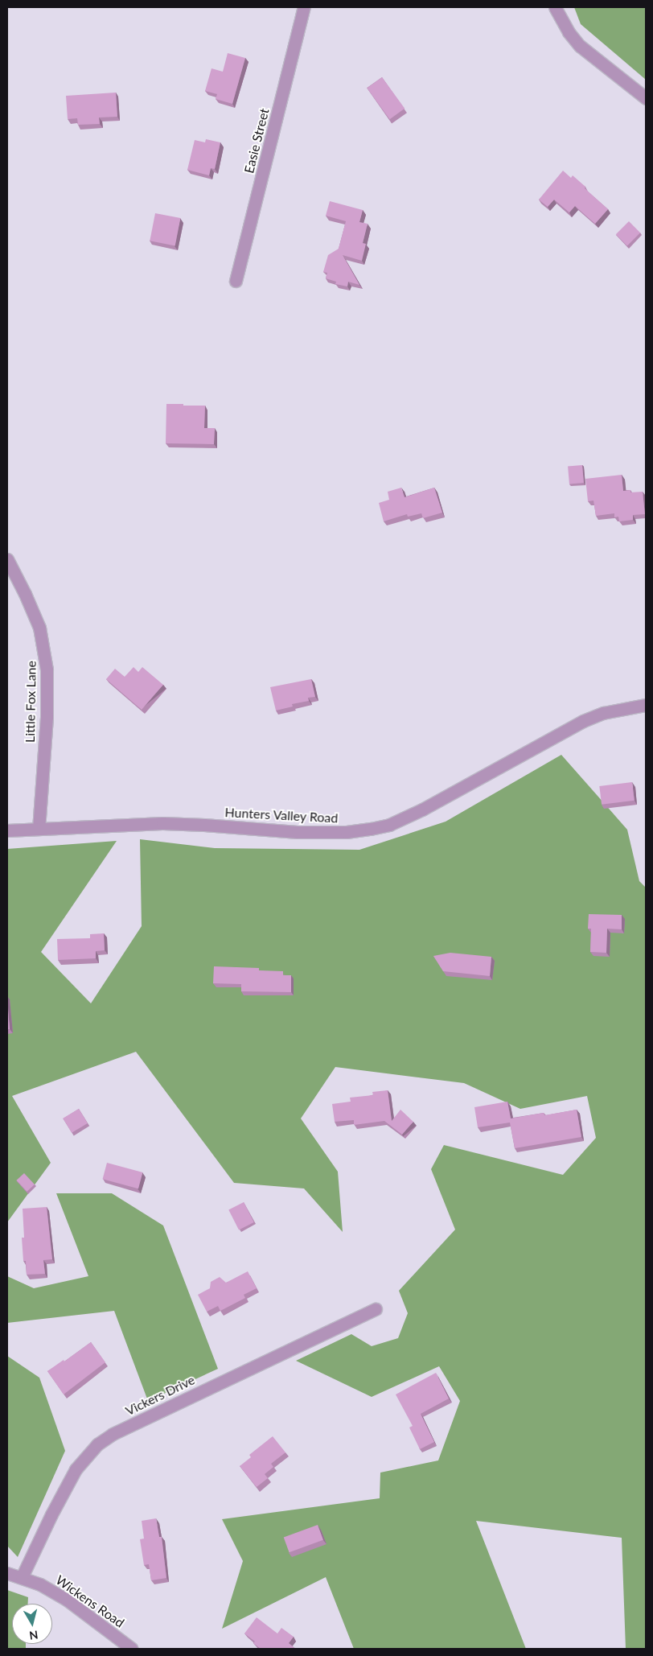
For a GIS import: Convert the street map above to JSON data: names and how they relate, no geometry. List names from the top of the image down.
{
  "streets": {
    "street": [
      "Easie Street",
      "Little Fox Lane",
      "Hunters Valley Road",
      "Vickers Drive",
      "Wickens Road"
    ]
  },
  "crossings": [
    ["Little Fox Lane", "Hunters Valley Road"],
    ["Vickers Drive", "Wickens Road"]
  ],
  "north": "bottom"
}
